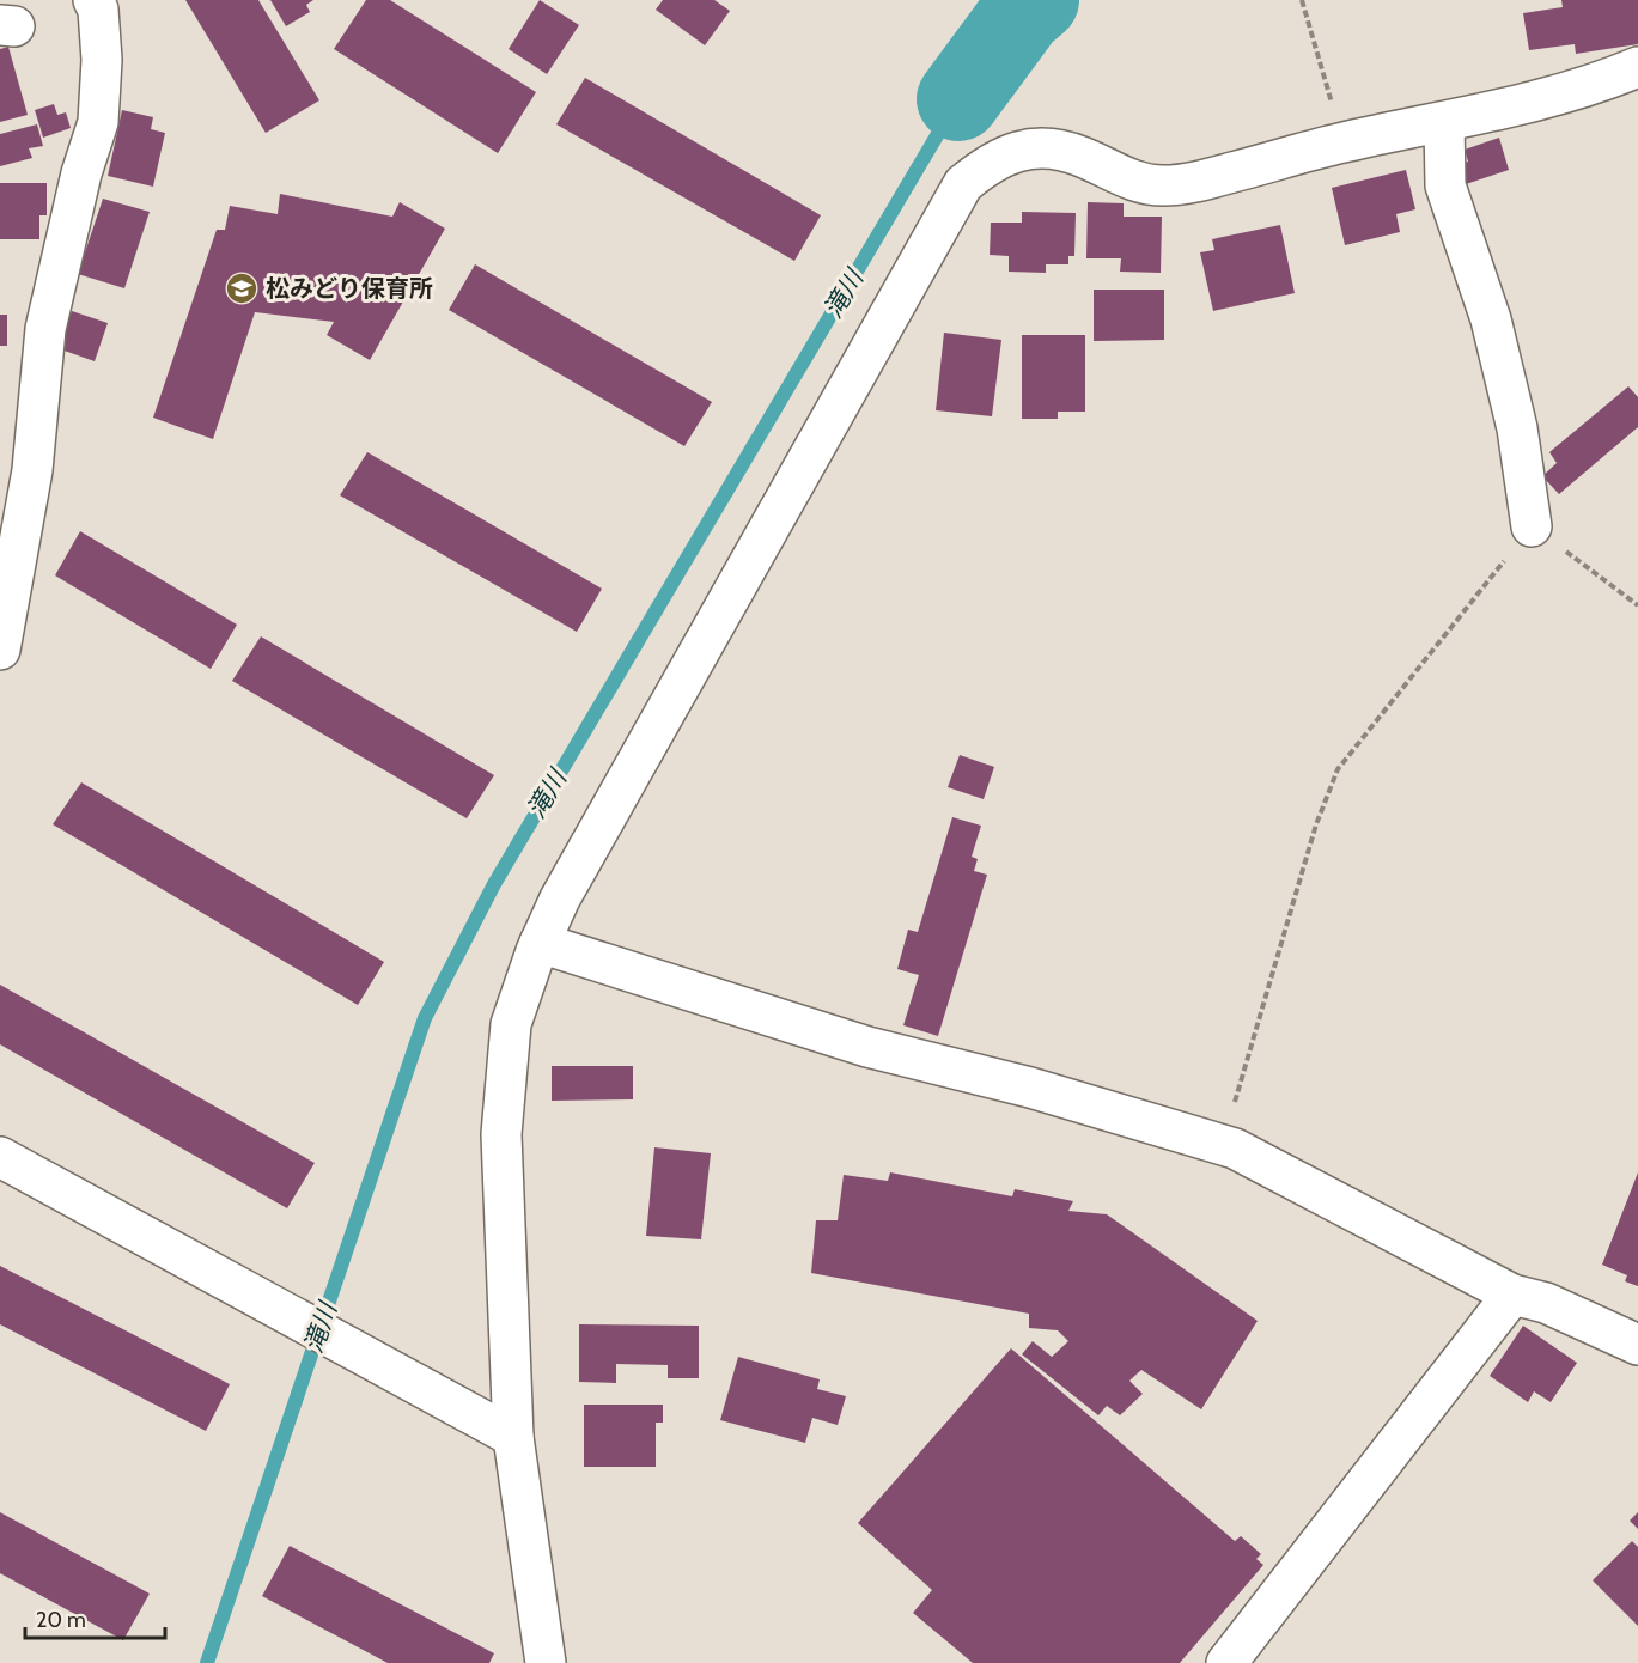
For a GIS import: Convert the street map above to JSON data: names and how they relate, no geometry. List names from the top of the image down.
{
  "water": ["滝川"],
  "places": {
    "school or university": ["松みどり保育所"]
  },
  "scale_bar": "20 m"
}
